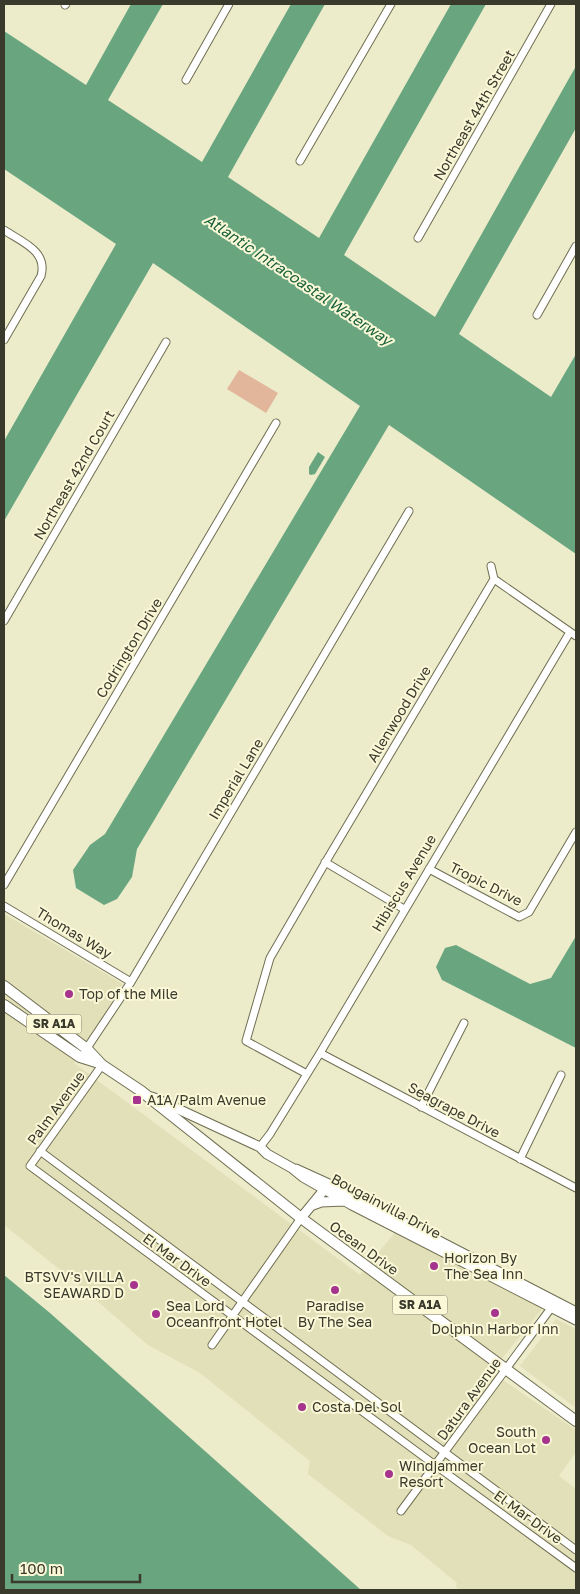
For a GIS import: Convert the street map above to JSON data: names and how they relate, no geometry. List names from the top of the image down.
{
  "streets": {
    "main road": ["SR A1A", "Ocean Drive"],
    "street": [
      "Northeast 44th Street",
      "Northeast 42nd Court",
      "Codrington Drive",
      "Allenwood Drive",
      "Imperial Lane",
      "Hibiscus Avenue",
      "Tropic Drive",
      "Thomas Way",
      "Palm Avenue",
      "Seagrape Drive",
      "Bougainvilla Drive",
      "El Mar Drive",
      "Datura Avenue"
    ]
  },
  "crossings": [
    ["Allenwood Drive", "Hibiscus Avenue"],
    ["Imperial Lane", "Thomas Way"],
    ["Imperial Lane", "SR A1A"],
    ["Hibiscus Avenue", "Tropic Drive"],
    ["Hibiscus Avenue", "Seagrape Drive"],
    ["Hibiscus Avenue", "Bougainvilla Drive"],
    ["SR A1A", "Palm Avenue"],
    ["SR A1A", "Bougainvilla Drive"],
    ["SR A1A", "Ocean Drive"],
    ["Palm Avenue", "El Mar Drive"],
    ["Bougainvilla Drive", "Ocean Drive"],
    ["Bougainvilla Drive", "Datura Avenue"],
    ["Ocean Drive", "Datura Avenue"],
    ["El Mar Drive", "Datura Avenue"]
  ],
  "water": ["Atlantic Intracoastal Waterway"],
  "places": {
    "other": [
      "Top of the Mile",
      "Horizon By The Sea Inn",
      "BTSVV's VILLA SEAWARD D",
      "Paradise By The Sea",
      "Dolphin Harbor Inn",
      "Sea Lord Oceanfront Hotel",
      "Costa Del Sol",
      "South Ocean Lot",
      "Windjammer Resort"
    ],
    "transit": ["A1A/Palm Avenue"]
  },
  "scale_bar": "100 m"
}
